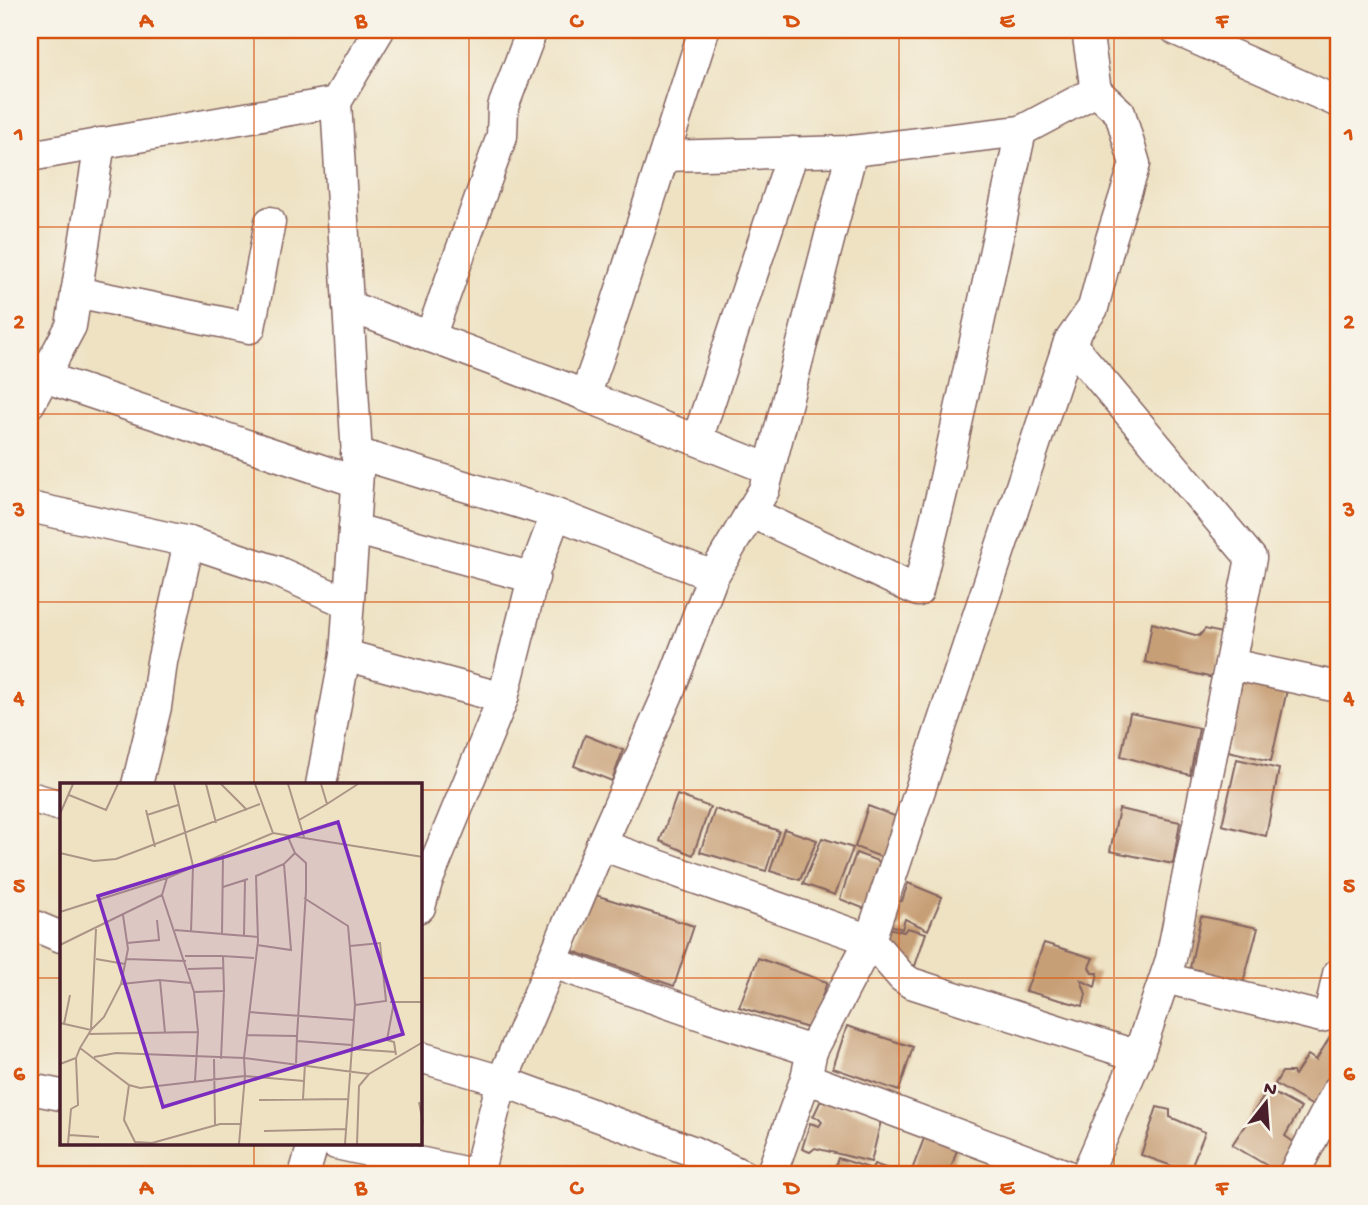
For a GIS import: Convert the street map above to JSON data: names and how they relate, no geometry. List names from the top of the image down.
{
  "north": "top",
  "grid": {
    "columns": [
      "A",
      "B",
      "C",
      "D",
      "E",
      "F"
    ],
    "rows": [
      "1",
      "2",
      "3",
      "4",
      "5",
      "6"
    ]
  }
}
